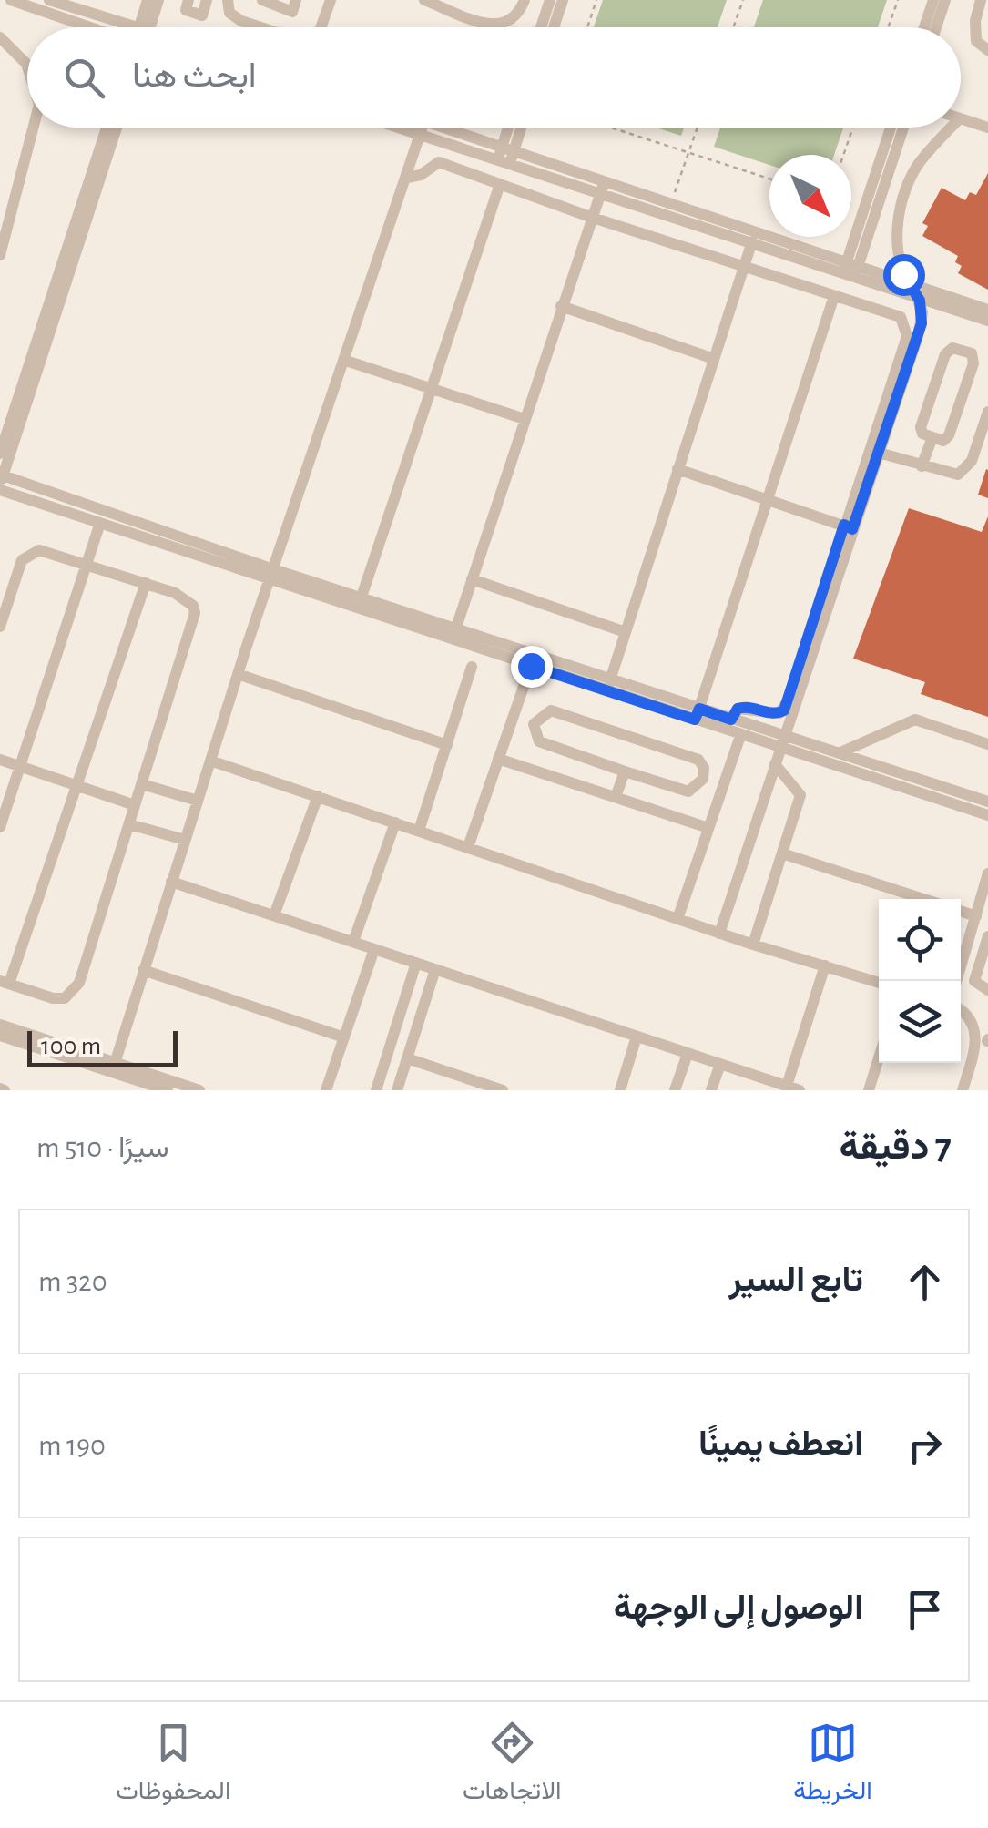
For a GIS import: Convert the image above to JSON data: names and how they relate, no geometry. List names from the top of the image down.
{
  "scale_bar": "100 m",
  "north": "bottom right",
  "page": {
    "search": "ابحث هنا",
    "scale": "100 m",
    "heading": ["7 دقيقة", "سيرًا · 510 m"],
    "list": [
      ["تابع السير", "320 m"],
      ["انعطف يمينًا", "190 m"],
      "الوصول إلى الوجهة"
    ],
    "nav": ["الخريطة", "الاتجاهات", "المحفوظات"]
  }
}
